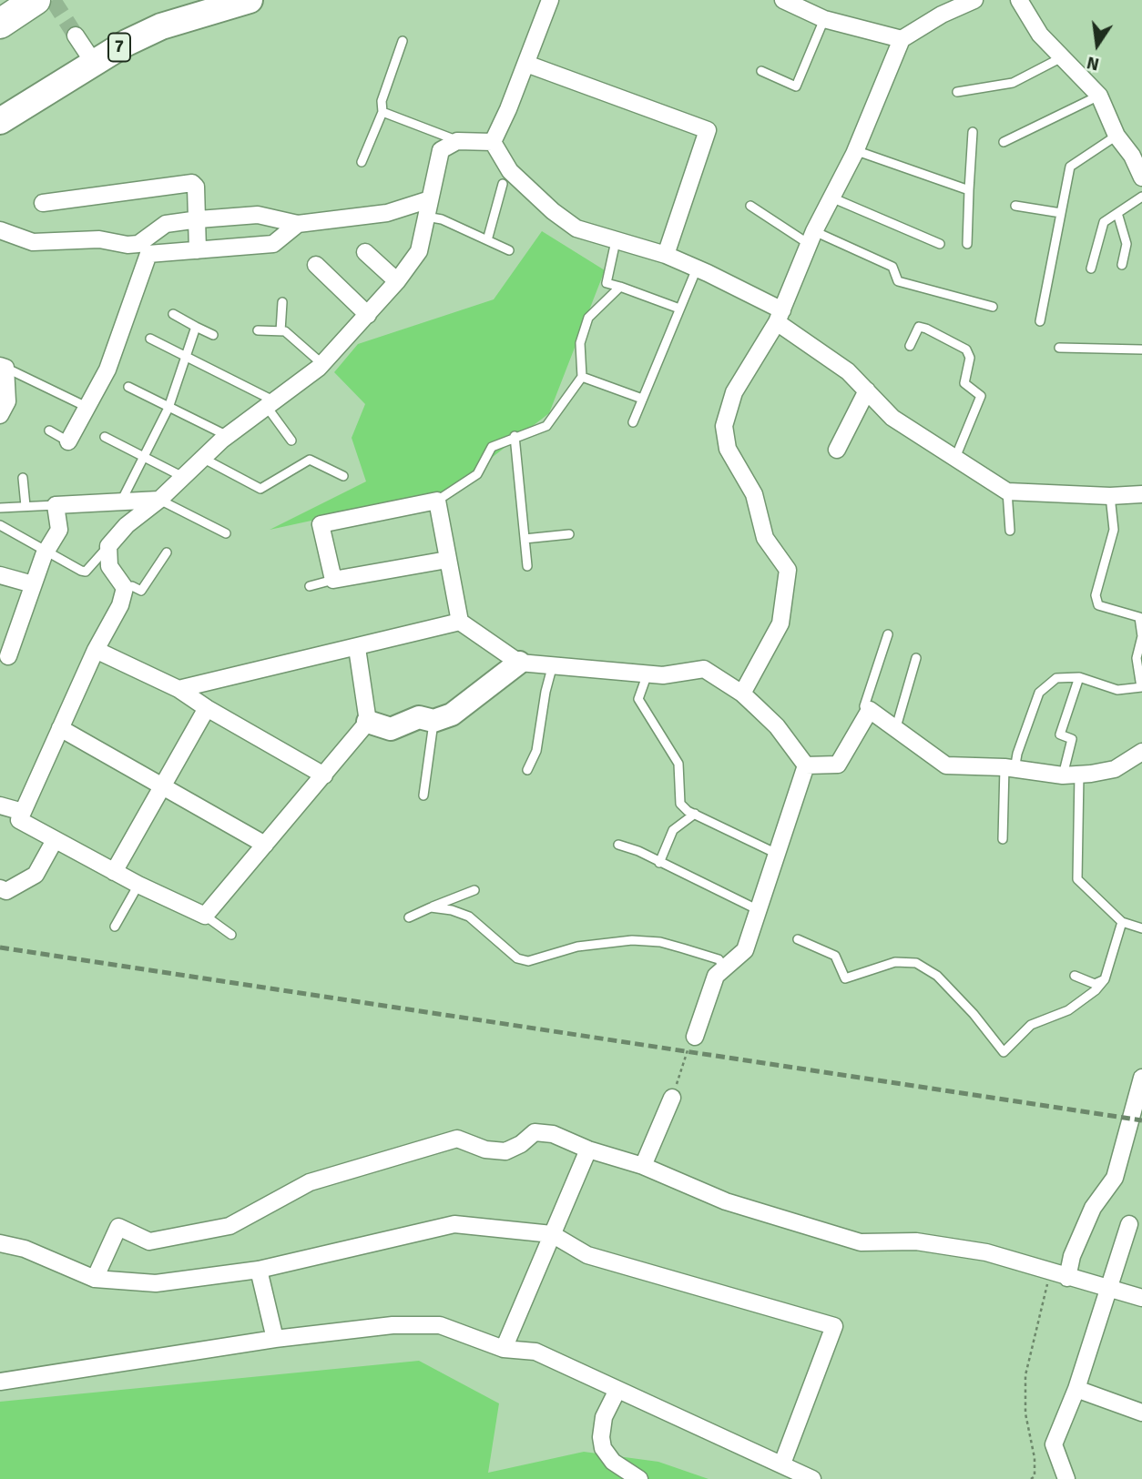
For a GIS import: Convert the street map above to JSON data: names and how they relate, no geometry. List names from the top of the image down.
{
  "streets": {
    "main road": ["7"]
  },
  "north": "bottom"
}
